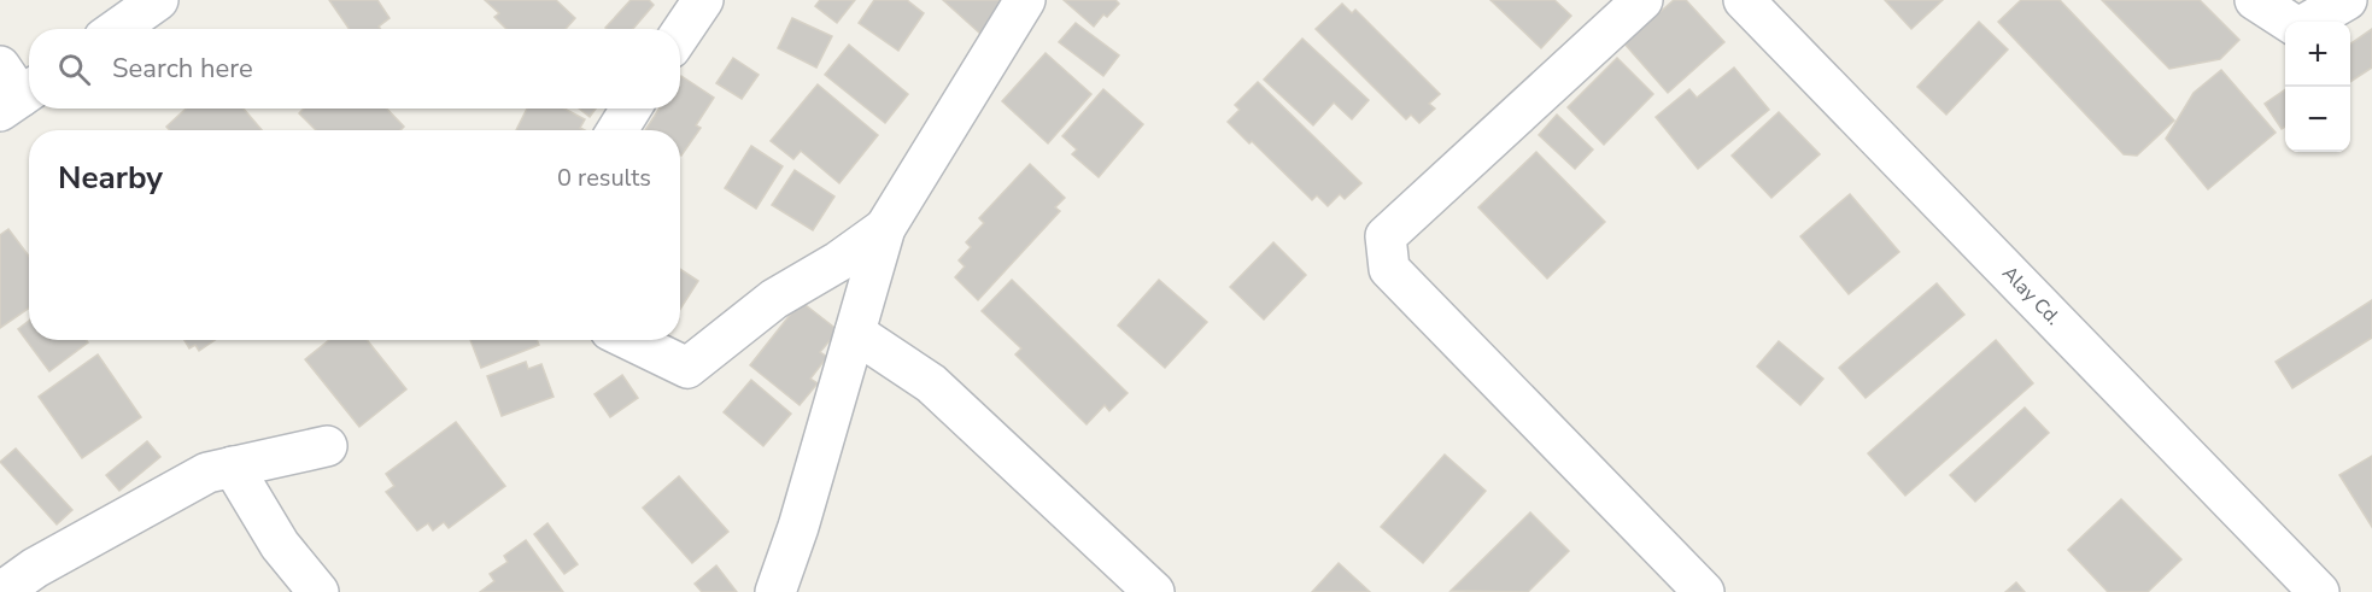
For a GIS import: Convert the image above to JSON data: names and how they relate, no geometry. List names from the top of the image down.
{
  "streets": {
    "street": ["Alay Cd."]
  },
  "page": {
    "map_buttons": ["+", "−"],
    "search": "Search here",
    "heading": ["Nearby", "0 results"]
  }
}
